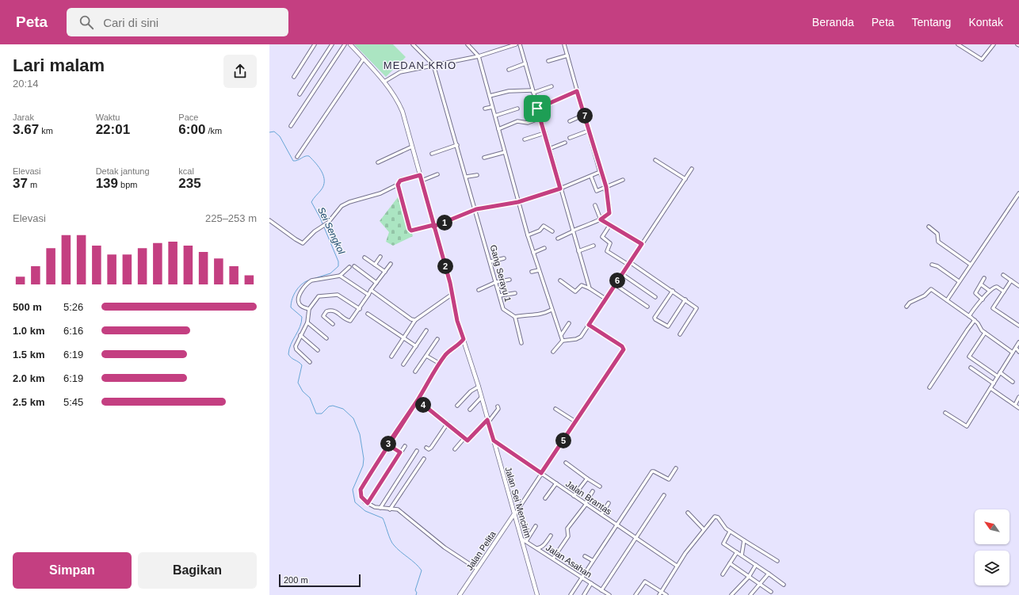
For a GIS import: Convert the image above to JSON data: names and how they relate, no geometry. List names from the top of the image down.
{
  "streets": {
    "street": [
      "Gang Serayu 1",
      "Jalan Brantas",
      "Jalan Sei Mencirim",
      "Jalan Pelita",
      "Jalan Asahan"
    ]
  },
  "crossings": [
    ["Jalan Brantas", "Jalan Sei Mencirim"],
    ["Jalan Sei Mencirim", "Jalan Pelita"],
    ["Jalan Sei Mencirim", "Jalan Asahan"]
  ],
  "districts": ["MEDAN KRIO"],
  "water": ["Sei Sengkol"],
  "scale_bar": "200 m",
  "north": "top left",
  "page": {
    "header": "Peta",
    "search": "Cari di sini",
    "nav": [
      "Beranda",
      "Peta",
      "Tentang",
      "Kontak"
    ],
    "heading": ["Lari malam", "20:14"],
    "stats": [
      ["Jarak", "3.67 km"],
      ["Waktu", "22:01"],
      ["Pace", "6:00 /km"],
      ["Elevasi", "37 m"],
      ["Detak jantung", "139 bpm"],
      ["kcal", "235"]
    ],
    "pins": [
      "7",
      "1",
      "2",
      "6",
      "4",
      "5",
      "3"
    ],
    "chart": ["Elevasi", "225–253 m"],
    "list": [
      {
        "name": "500 m",
        "note": "5:26"
      },
      {
        "name": "1.0 km",
        "note": "6:16"
      },
      {
        "name": "1.5 km",
        "note": "6:19"
      },
      {
        "name": "2.0 km",
        "note": "6:19"
      },
      {
        "name": "2.5 km",
        "note": "5:45"
      }
    ],
    "buttons": ["Simpan", "Bagikan"],
    "scale": "200 m"
  }
}
